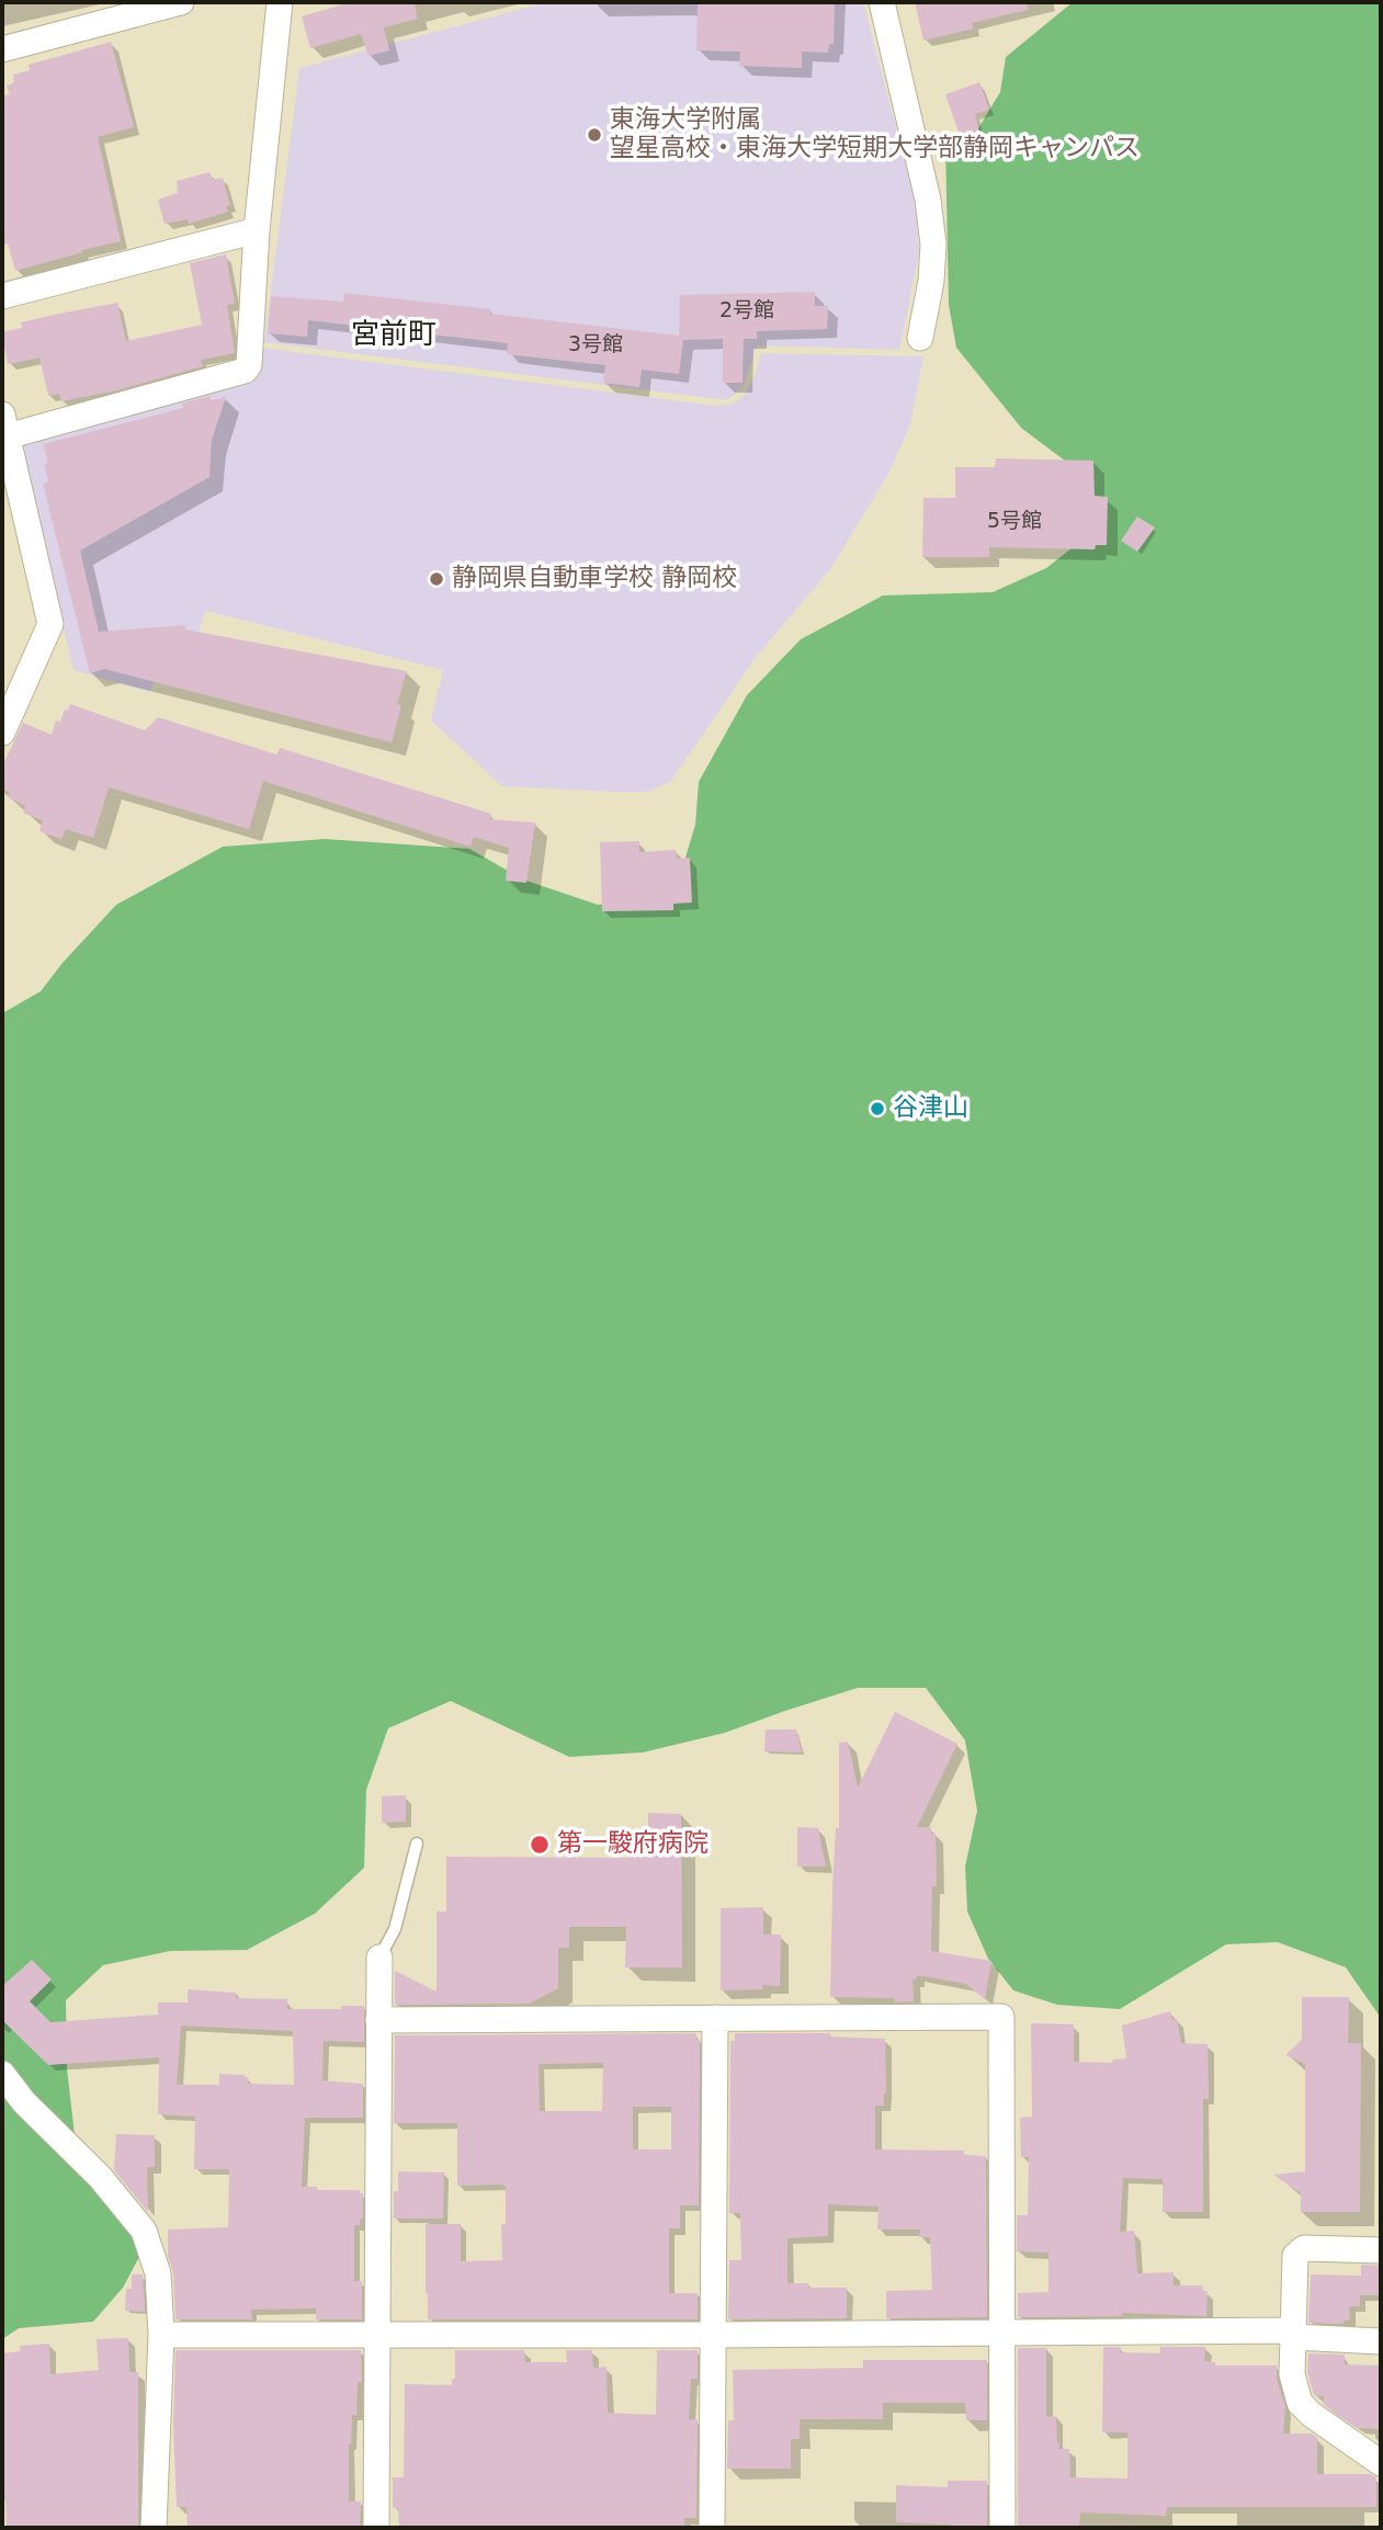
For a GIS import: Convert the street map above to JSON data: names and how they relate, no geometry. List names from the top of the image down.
{
  "districts": ["宮前町"],
  "places": [
    "東海大学附属 望星高校・東海大学短期大学部静岡キャンパス",
    "静岡県自動車学校 静岡校",
    "谷津山",
    "第一駿府病院"
  ],
  "house_numbers": ["2号館", "3号館", "5号館"]
}
